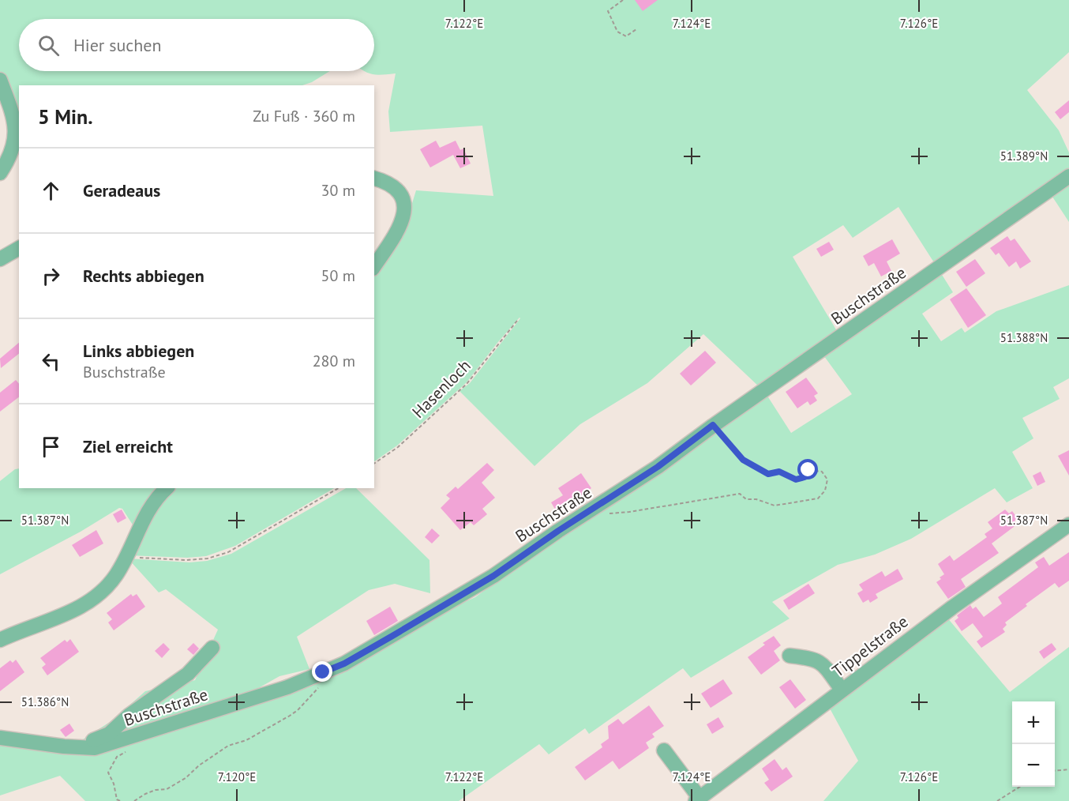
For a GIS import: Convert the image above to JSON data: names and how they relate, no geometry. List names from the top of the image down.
{
  "streets": {
    "street": ["Buschstraße", "Tippelstraße"],
    "path": ["Hasenloch"]
  },
  "page": {
    "search": "Hier suchen",
    "heading": ["5 Min.", "Zu Fuß · 360 m"],
    "list": [
      ["Geradeaus", "30 m"],
      ["Rechts abbiegen", "50 m"],
      ["Links abbiegen", "Buschstraße", "280 m"],
      "Ziel erreicht"
    ],
    "map_buttons": ["+", "−"]
  },
  "coordinates": [
    "7.122°E",
    "7.124°E",
    "7.126°E",
    "51.389°N",
    "51.388°N",
    "51.387°N",
    "51.386°N",
    "7.120°E"
  ]
}
